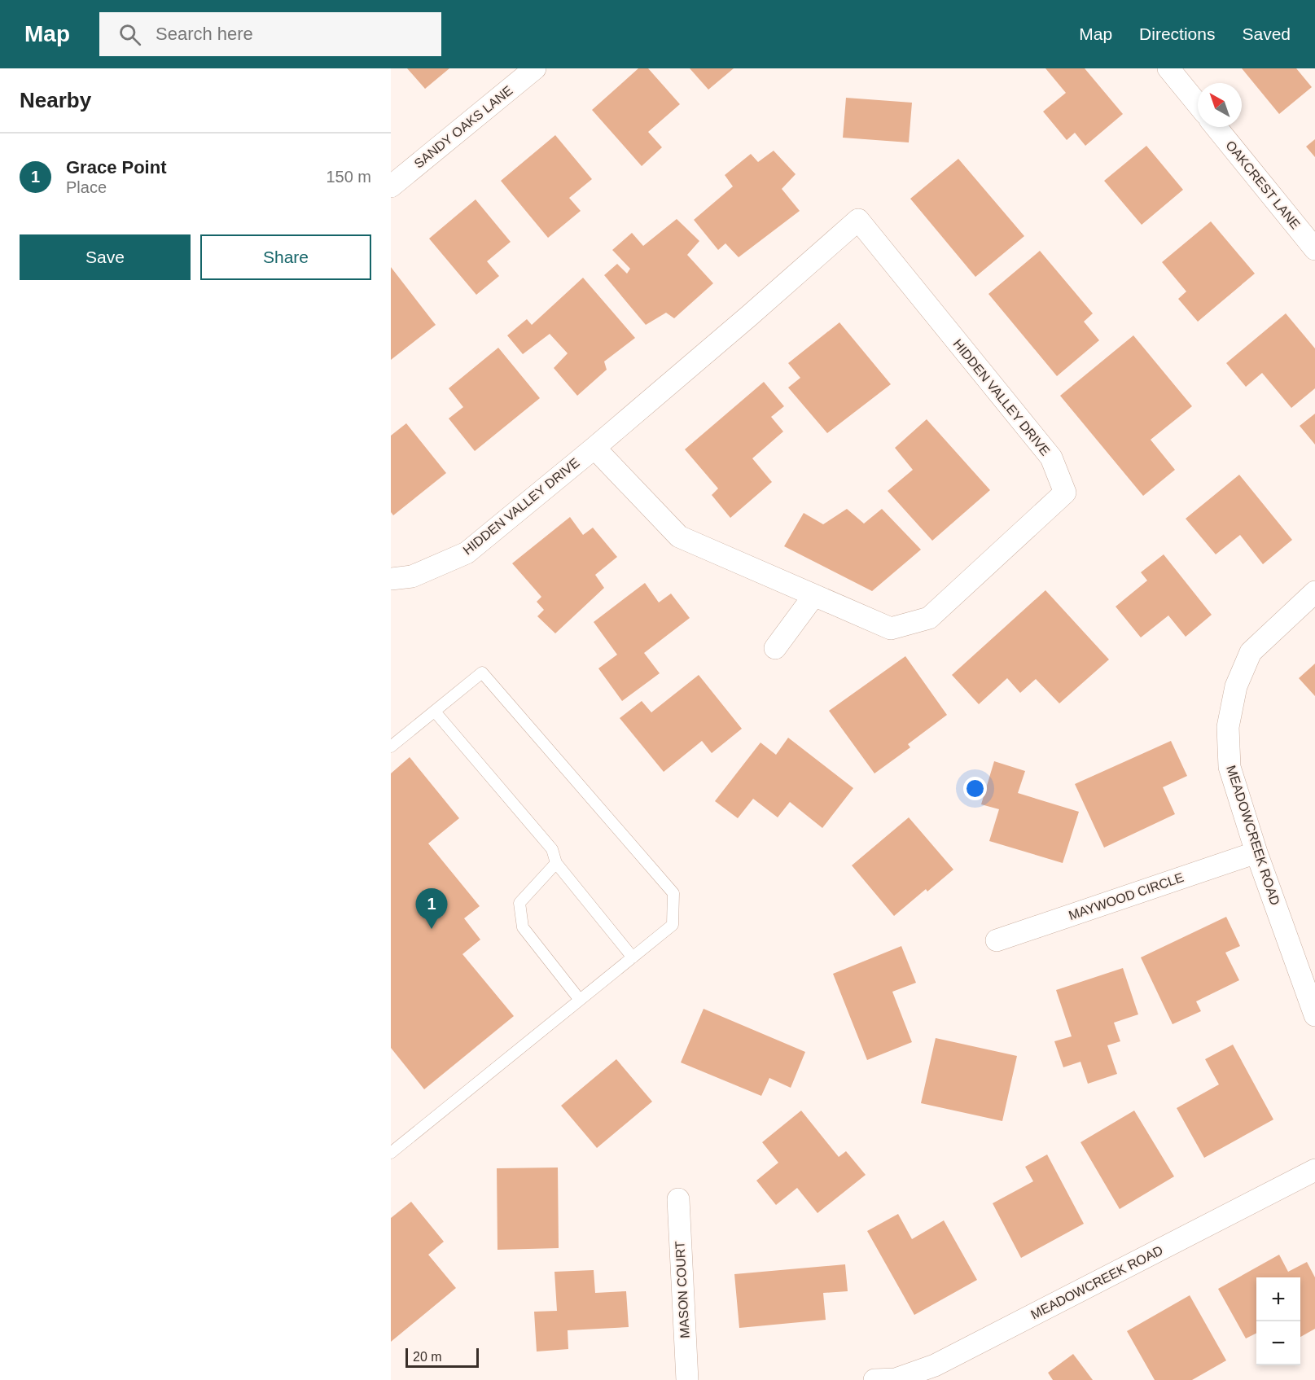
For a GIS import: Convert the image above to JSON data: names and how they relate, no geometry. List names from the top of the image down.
{
  "streets": {
    "street": [
      "SANDY OAKS LANE",
      "OAKCREST LANE",
      "HIDDEN VALLEY DRIVE",
      "MEADOWCREEK ROAD",
      "MAYWOOD CIRCLE",
      "MASON COURT"
    ]
  },
  "crossings": [
    ["MEADOWCREEK ROAD", "MAYWOOD CIRCLE"]
  ],
  "scale_bar": "20 m",
  "north": "top left",
  "page": {
    "header": "Map",
    "search": "Search here",
    "nav": ["Map", "Directions", "Saved"],
    "heading": "Nearby",
    "list": [
      {
        "mark": "1",
        "name": "Grace Point",
        "note": "Place",
        "value": "150 m"
      }
    ],
    "buttons": ["Save", "Share"],
    "pins": "1",
    "map_buttons": ["+", "−"],
    "scale": "20 m"
  }
}
